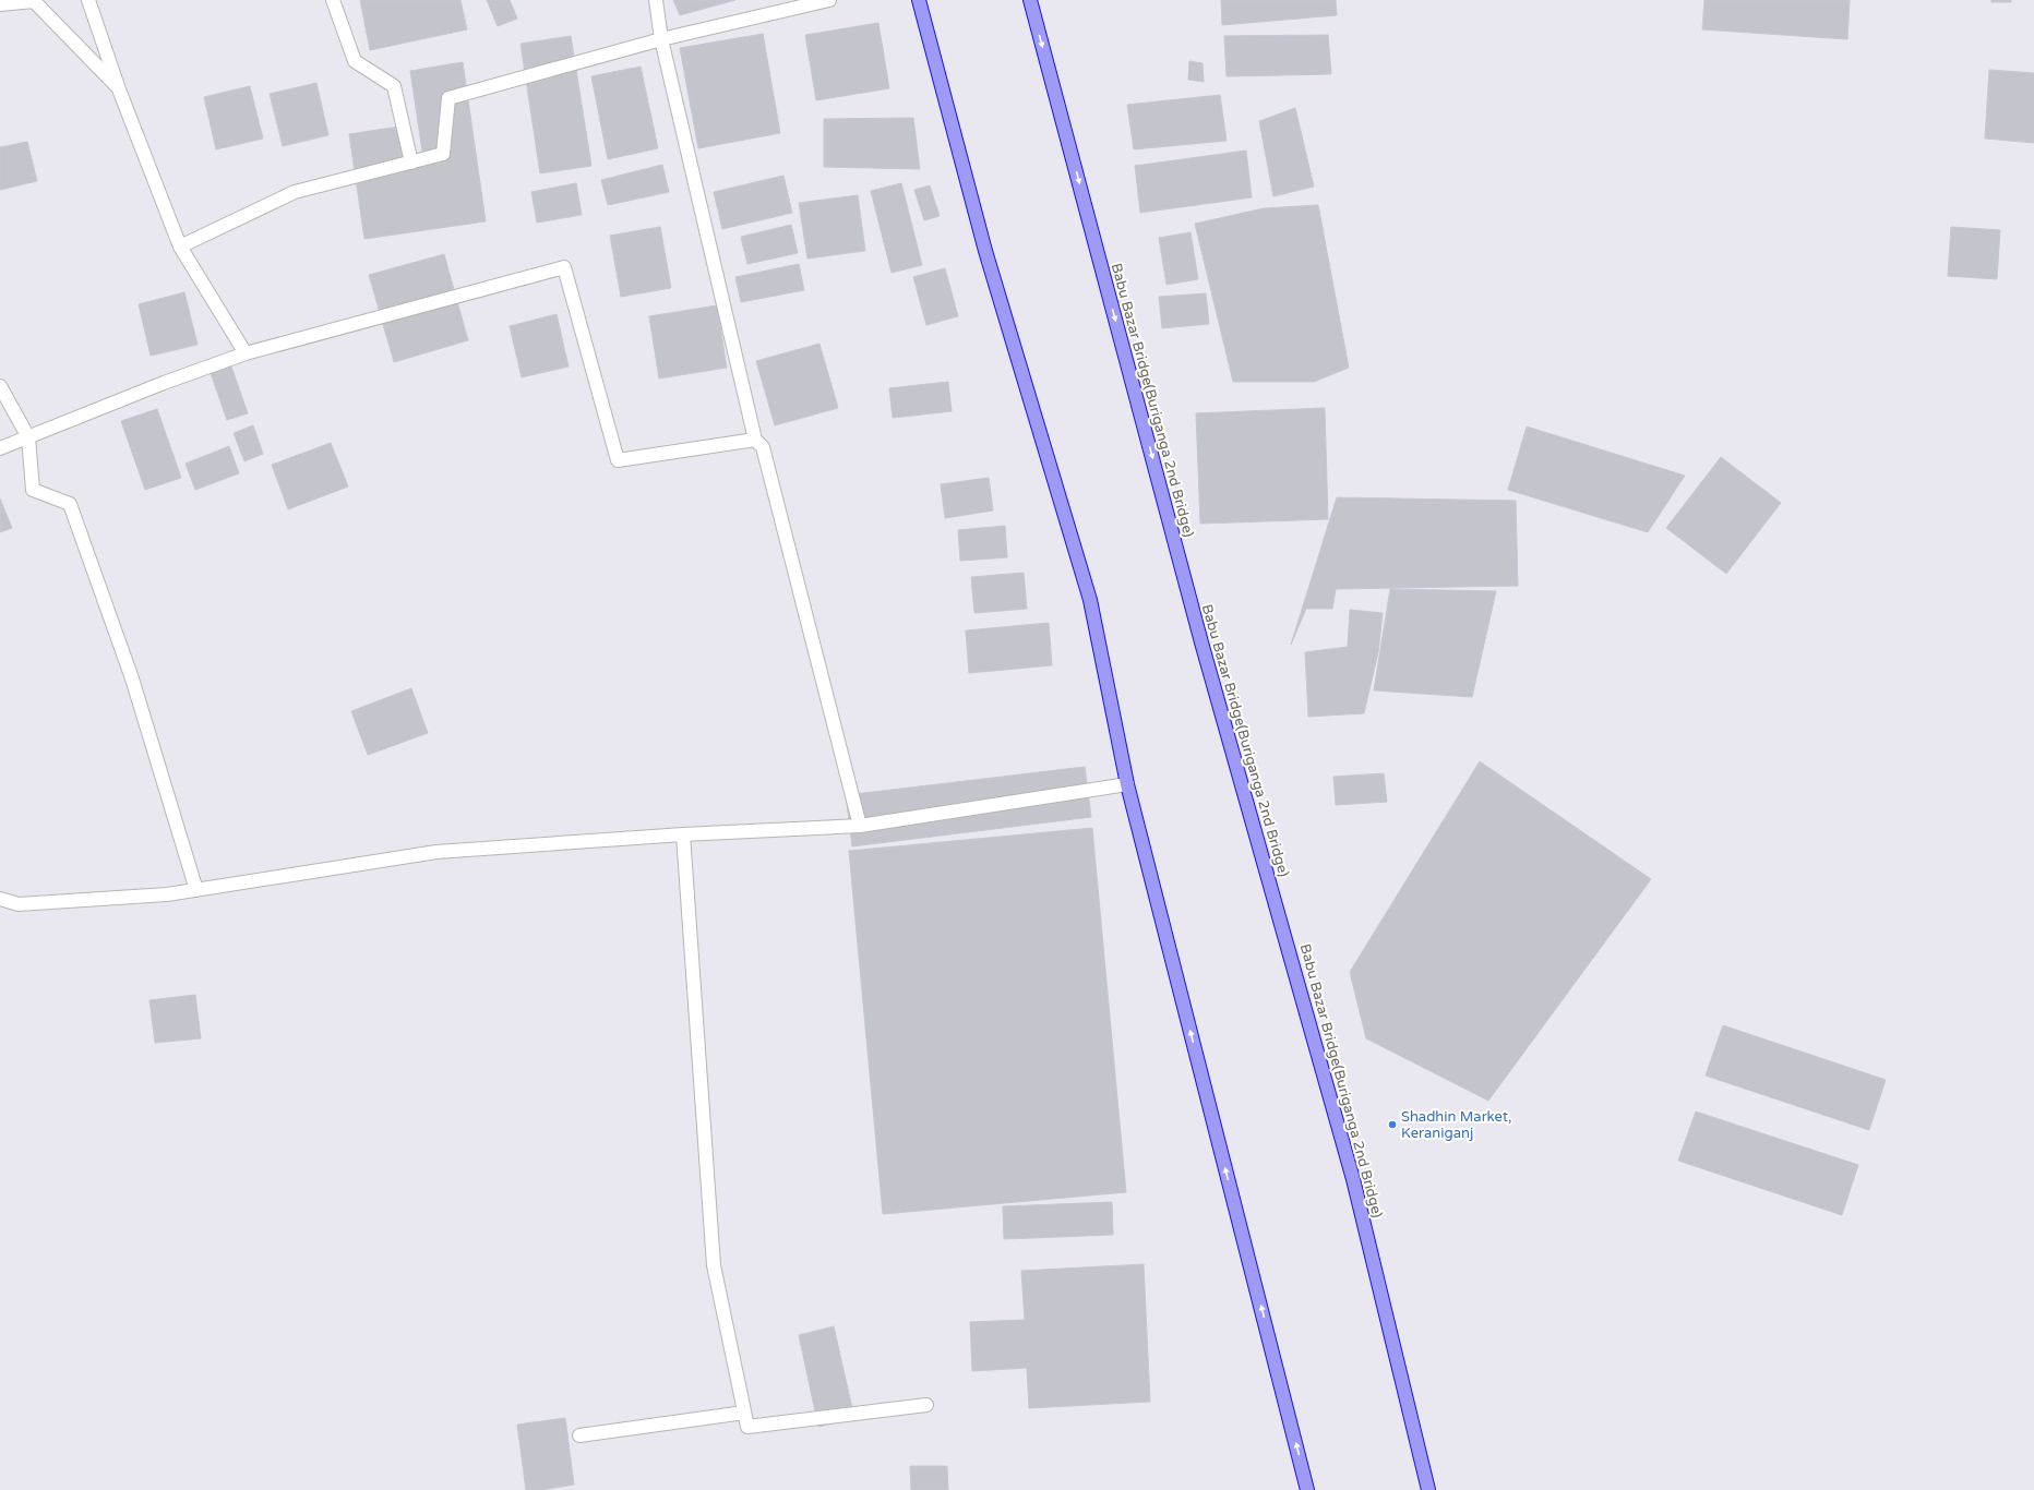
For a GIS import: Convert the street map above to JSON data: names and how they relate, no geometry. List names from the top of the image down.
{
  "streets": {
    "highway": ["Babu Bazar Bridge(Buriganga 2nd Bridge)"]
  },
  "places": ["Shadhin Market, Keraniganj"]
}
